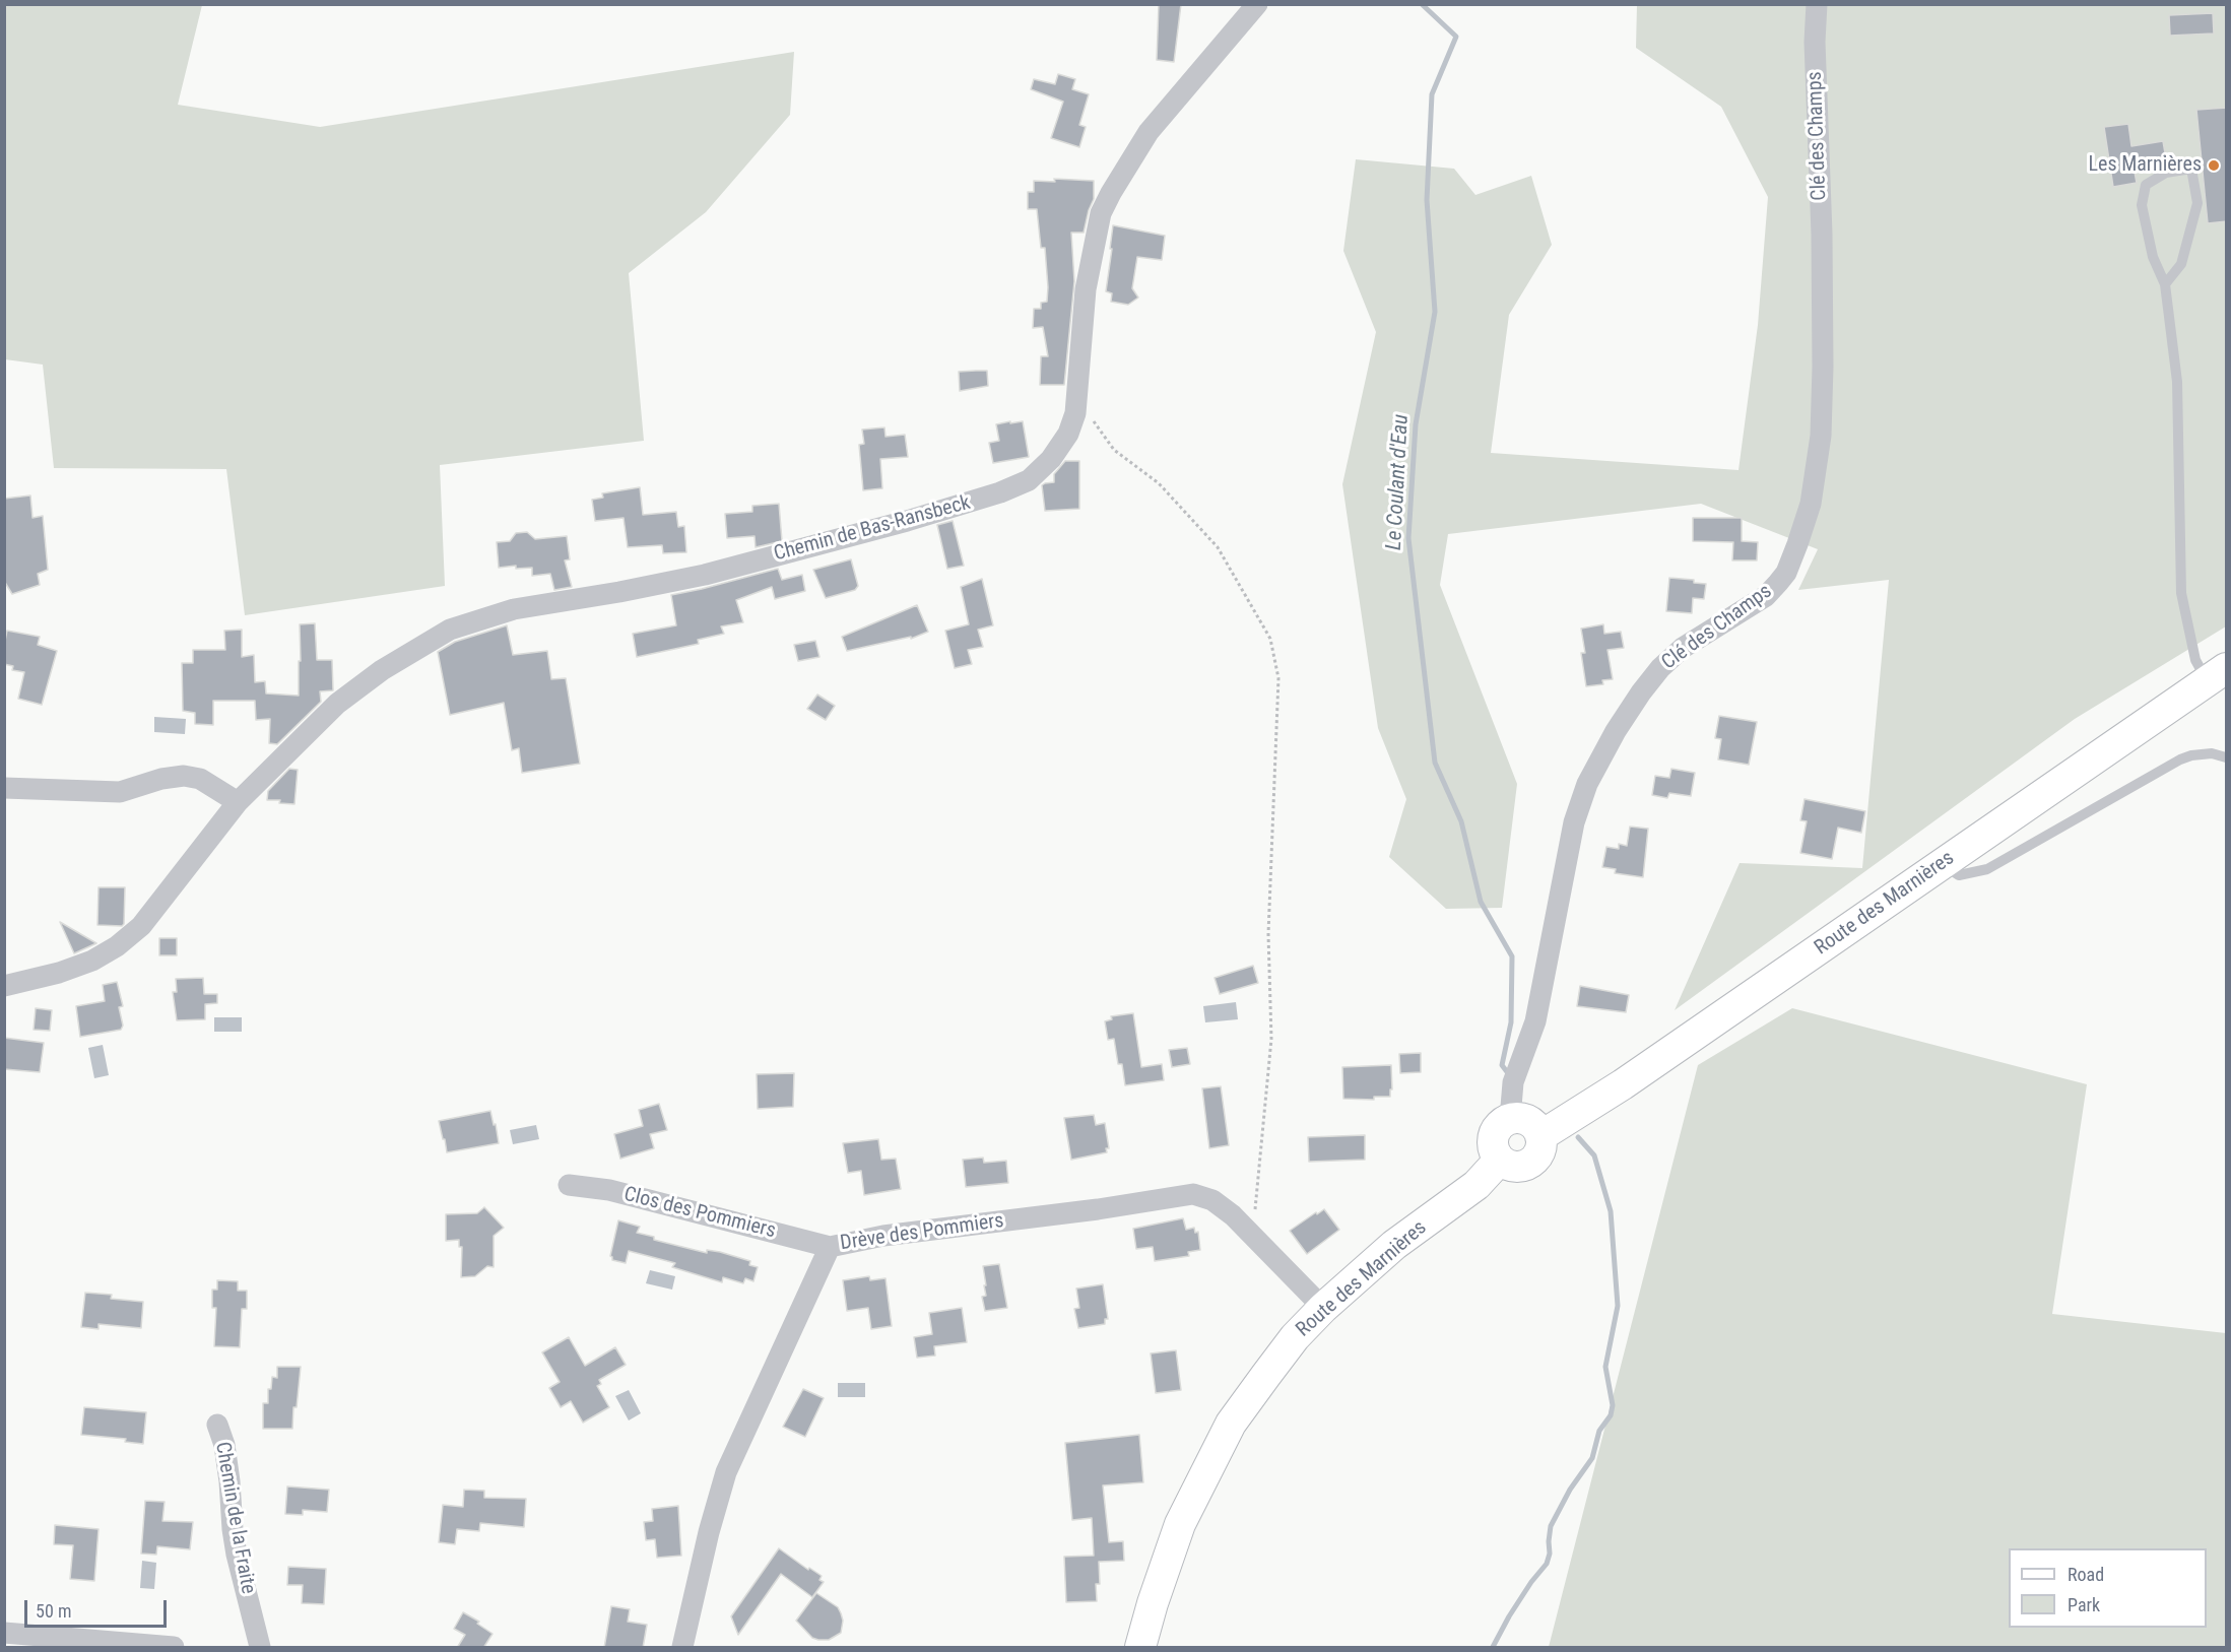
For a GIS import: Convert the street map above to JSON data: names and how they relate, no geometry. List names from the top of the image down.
{
  "streets": {
    "street": [
      "Clé des Champs",
      "Chemin de Bas-Ransbeck",
      "Route des Marnières",
      "Clos des Pommiers",
      "Drève des Pommiers",
      "Chemin de la Fraite"
    ]
  },
  "crossings": [
    ["Clé des Champs", "Route des Marnières"],
    ["Route des Marnières", "Drève des Pommiers"],
    ["Clos des Pommiers", "Drève des Pommiers"]
  ],
  "water": ["Le Coulant d'Eau"],
  "places": ["Les Marnières"],
  "legend": ["Road", "Park"],
  "scale_bar": "50 m"
}
